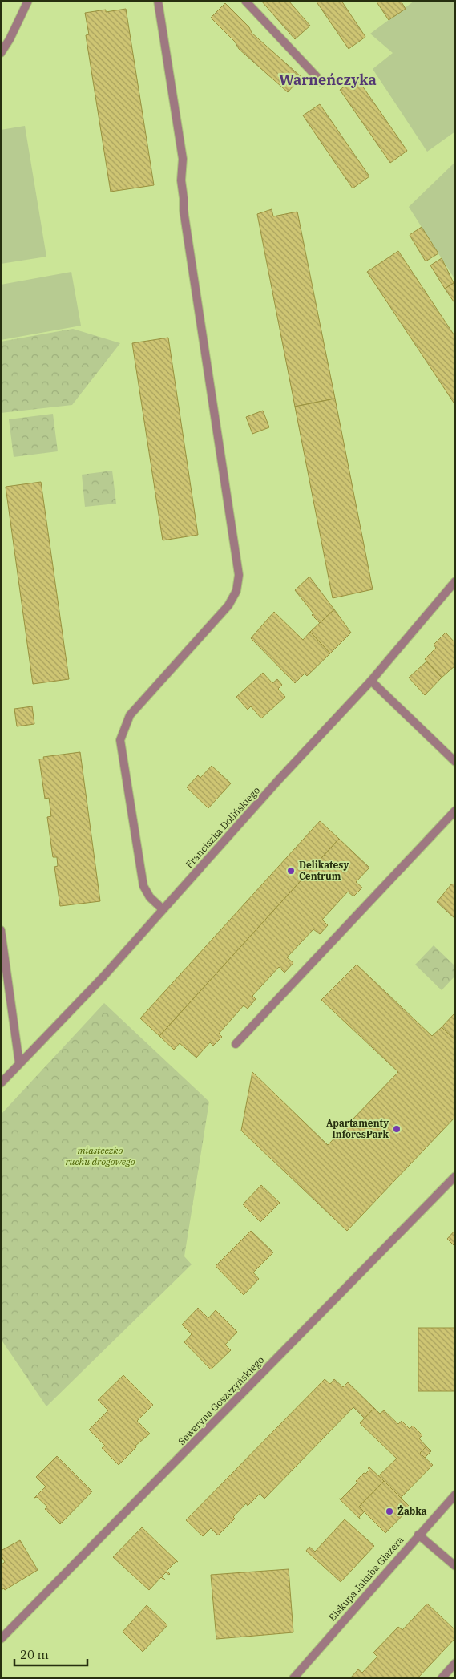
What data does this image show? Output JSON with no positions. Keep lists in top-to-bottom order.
{
  "streets": {
    "street": ["Franciszka Dolińskiego", "Seweryna Goszczyńskiego", "Biskupa Jakuba Glazera"]
  },
  "districts": ["Warneńczyka"],
  "parks": ["miasteczko ruchu drogowego"],
  "places": ["Delikatesy Centrum", "Apartamenty InforesPark", "Żabka"],
  "scale_bar": "20 m"
}
